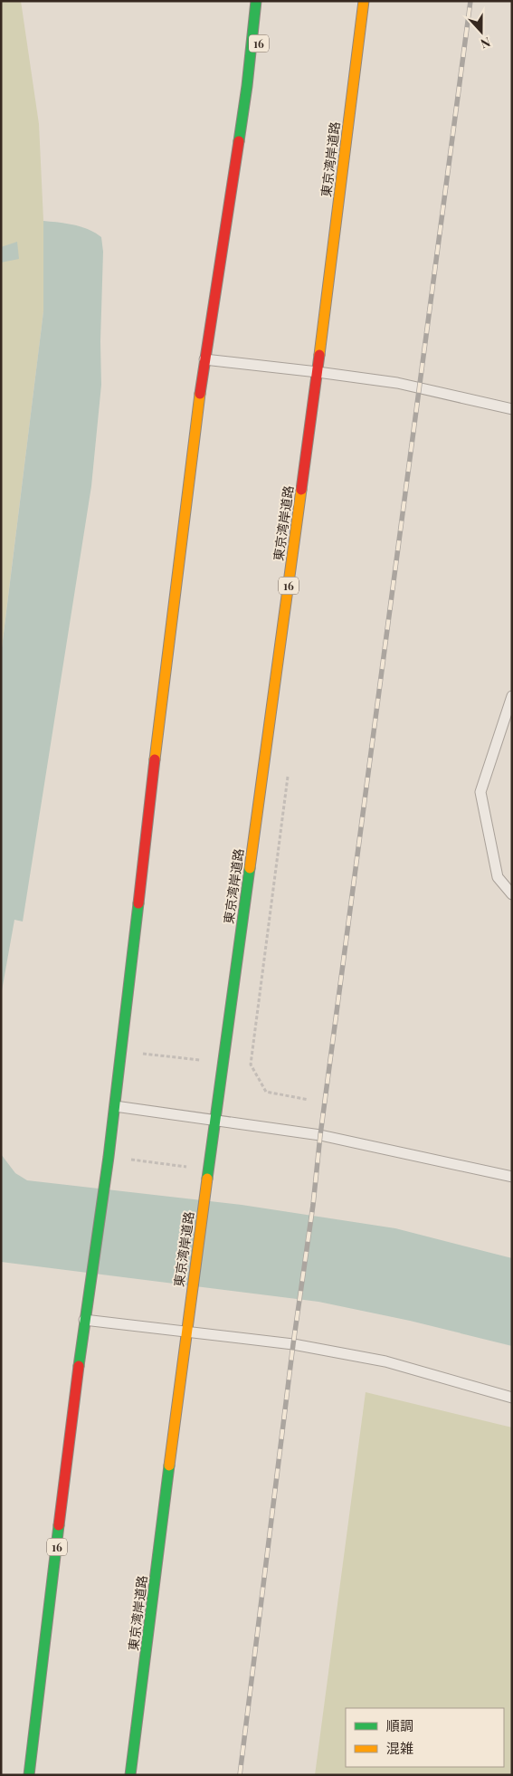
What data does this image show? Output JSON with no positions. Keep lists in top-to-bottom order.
{
  "streets": {
    "highway": ["16", "東京湾岸道路"]
  },
  "legend": ["順調", "混雑"],
  "north": "bottom"
}
